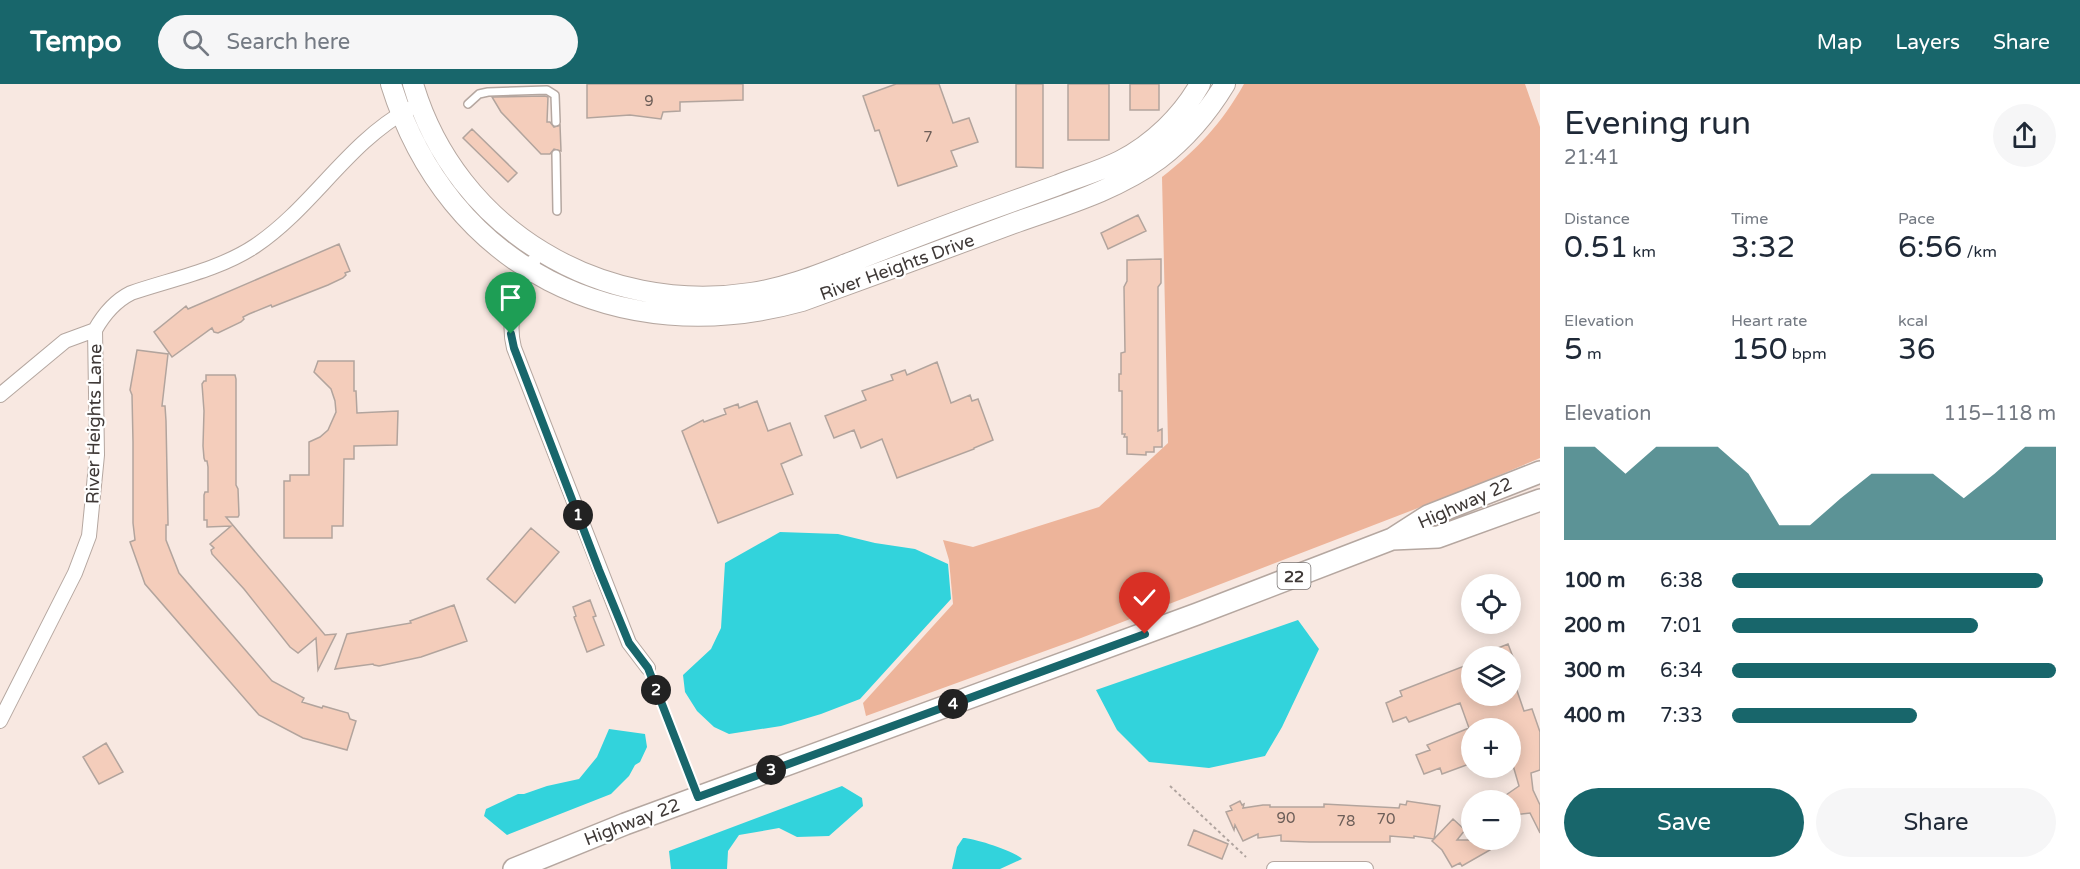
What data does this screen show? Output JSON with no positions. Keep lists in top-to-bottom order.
{
  "streets": {
    "main road": ["Highway 22", "22"],
    "street": ["River Heights Drive", "River Heights Lane"]
  },
  "crossings": [
    ["River Heights Drive", "River Heights Lane"]
  ],
  "house_numbers": [
    "9",
    "7",
    "90",
    "70",
    "78"
  ],
  "page": {
    "header": "Tempo",
    "search": "Search here",
    "nav": ["Map", "Layers", "Share"],
    "heading": ["Evening run", "21:41"],
    "stats": [
      ["Distance", "0.51 km"],
      ["Time", "3:32"],
      ["Pace", "6:56 /km"],
      ["Elevation", "5 m"],
      ["Heart rate", "150 bpm"],
      ["kcal", "36"]
    ],
    "chart": ["Elevation", "115–118 m"],
    "pins": [
      "1",
      "2",
      "4",
      "3"
    ],
    "list": [
      {
        "name": "100 m",
        "note": "6:38"
      },
      {
        "name": "200 m",
        "note": "7:01"
      },
      {
        "name": "300 m",
        "note": "6:34"
      },
      {
        "name": "400 m",
        "note": "7:33"
      }
    ],
    "map_buttons": ["+", "−"],
    "buttons": ["Save", "Share"]
  }
}
